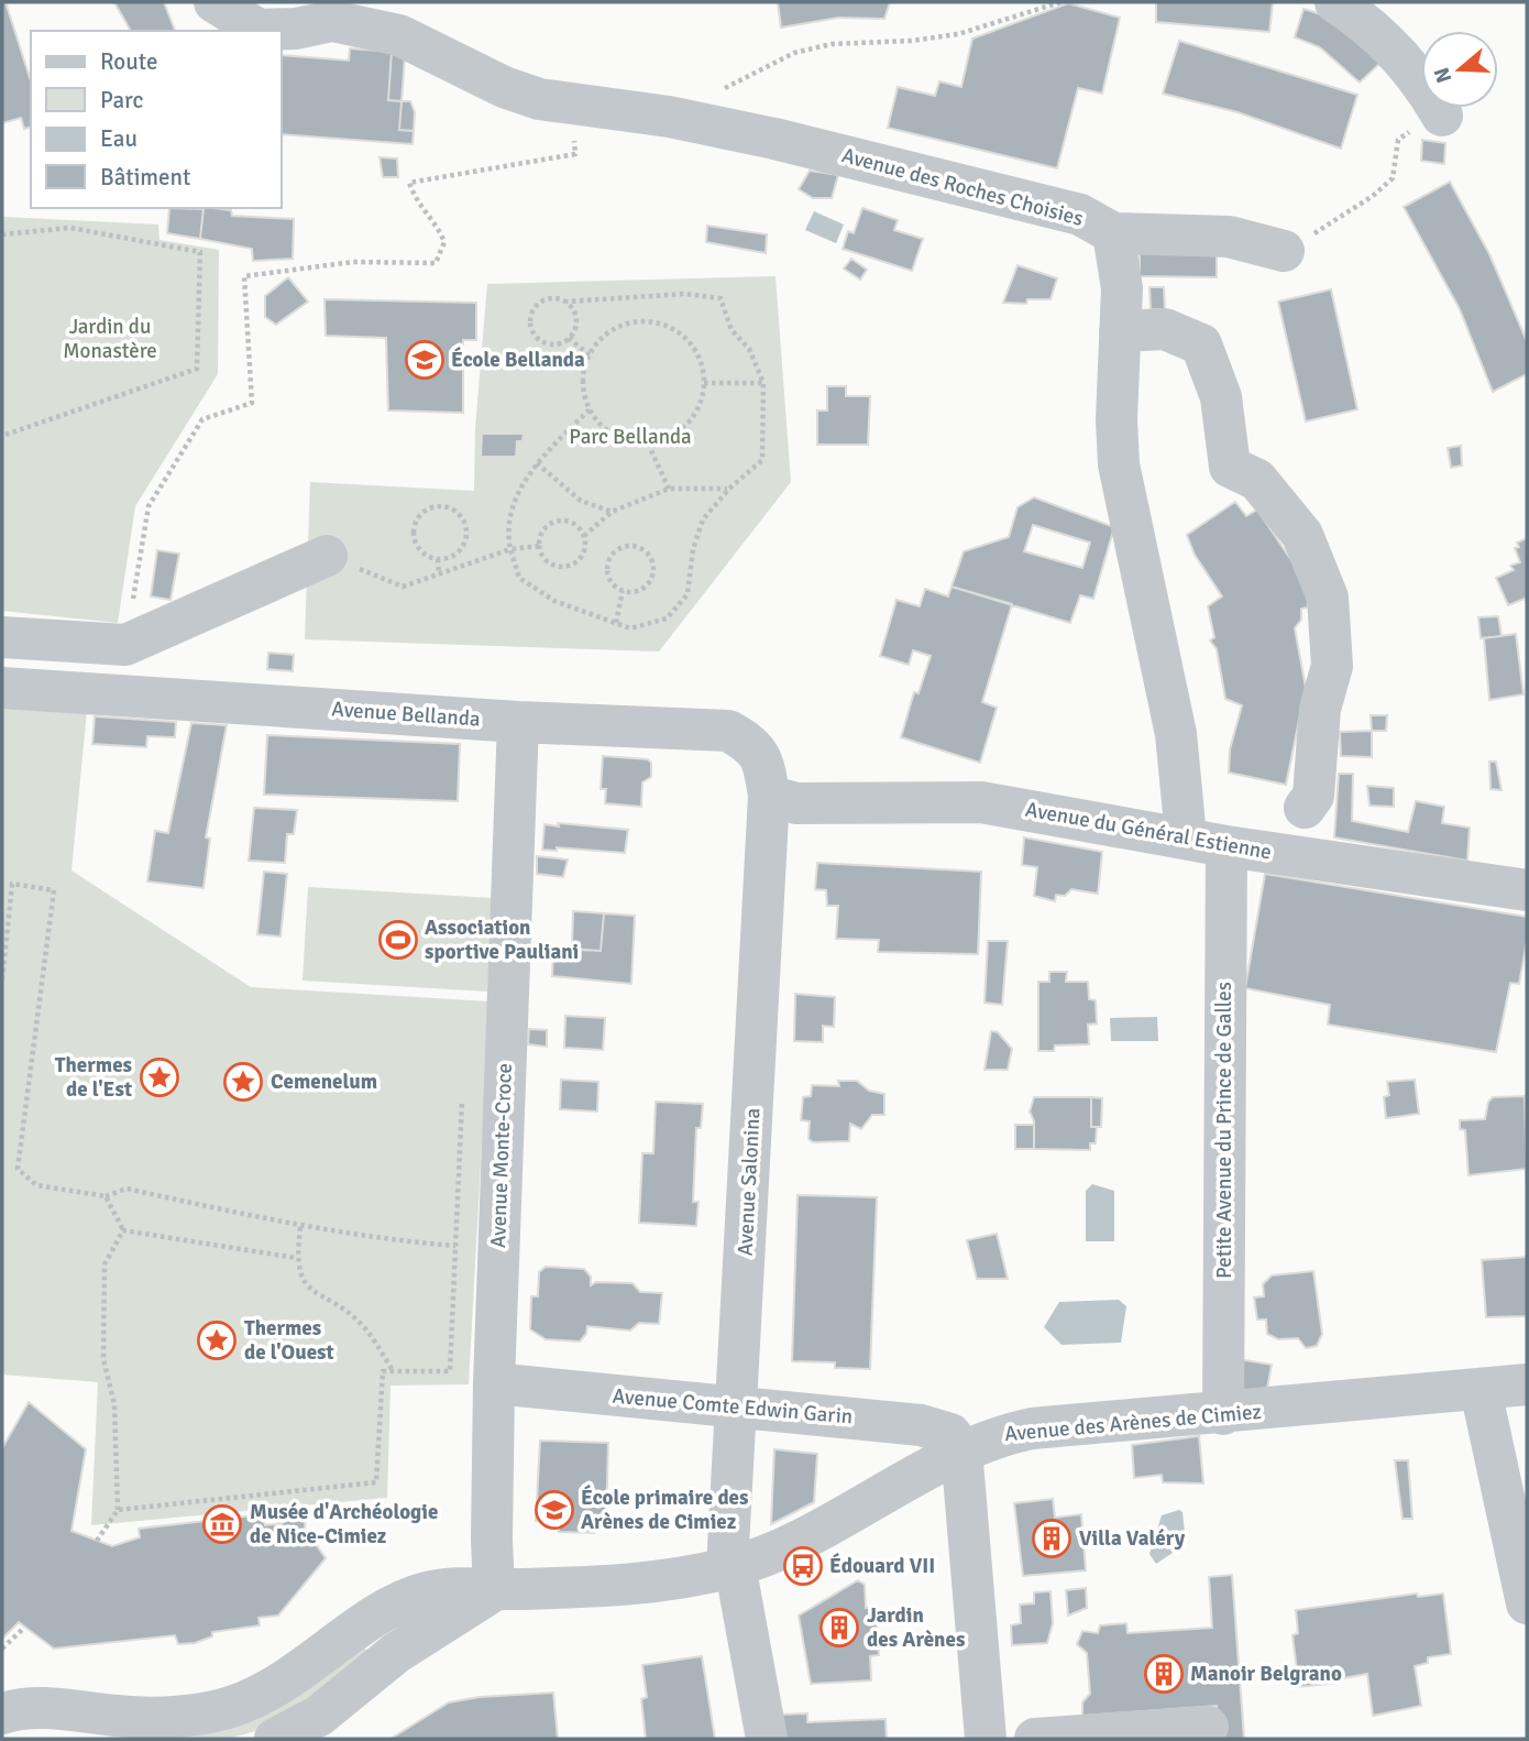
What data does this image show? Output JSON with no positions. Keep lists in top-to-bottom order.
{
  "streets": {
    "street": [
      "Avenue des Roches Choisies",
      "Avenue Bellanda",
      "Avenue du Général Estienne",
      "Petite Avenue du Prince de Galles",
      "Avenue Monte-Croce",
      "Avenue Salonina",
      "Avenue Comte Edwin Garin",
      "Avenue des Arènes de Cimiez"
    ]
  },
  "crossings": [
    ["Avenue Bellanda", "Avenue du Général Estienne"],
    ["Avenue Bellanda", "Avenue Monte-Croce"],
    ["Avenue Bellanda", "Avenue Salonina"],
    ["Avenue du Général Estienne", "Petite Avenue du Prince de Galles"],
    ["Avenue du Général Estienne", "Avenue Salonina"],
    ["Petite Avenue du Prince de Galles", "Avenue des Arènes de Cimiez"],
    ["Avenue Monte-Croce", "Avenue Comte Edwin Garin"],
    ["Avenue Monte-Croce", "Avenue des Arènes de Cimiez"],
    ["Avenue Salonina", "Avenue Comte Edwin Garin"],
    ["Avenue Salonina", "Avenue des Arènes de Cimiez"],
    ["Avenue Comte Edwin Garin", "Avenue des Arènes de Cimiez"]
  ],
  "parks": ["Jardin du Monastère", "Parc Bellanda"],
  "places": {
    "school or university": ["École Bellanda", "École primaire des Arènes de Cimiez"],
    "sports": ["Association sportive Pauliani"],
    "place": ["Thermes de l'Est", "Cemenelum", "Thermes de l'Ouest"],
    "museum": ["Musée d'Archéologie de Nice-Cimiez"],
    "building": ["Villa Valéry", "Jardin des Arènes", "Manoir Belgrano"],
    "bus stop": ["Édouard VII"]
  },
  "legend": [
    "Route",
    "Parc",
    "Eau",
    "Bâtiment"
  ],
  "north": "left"
}
